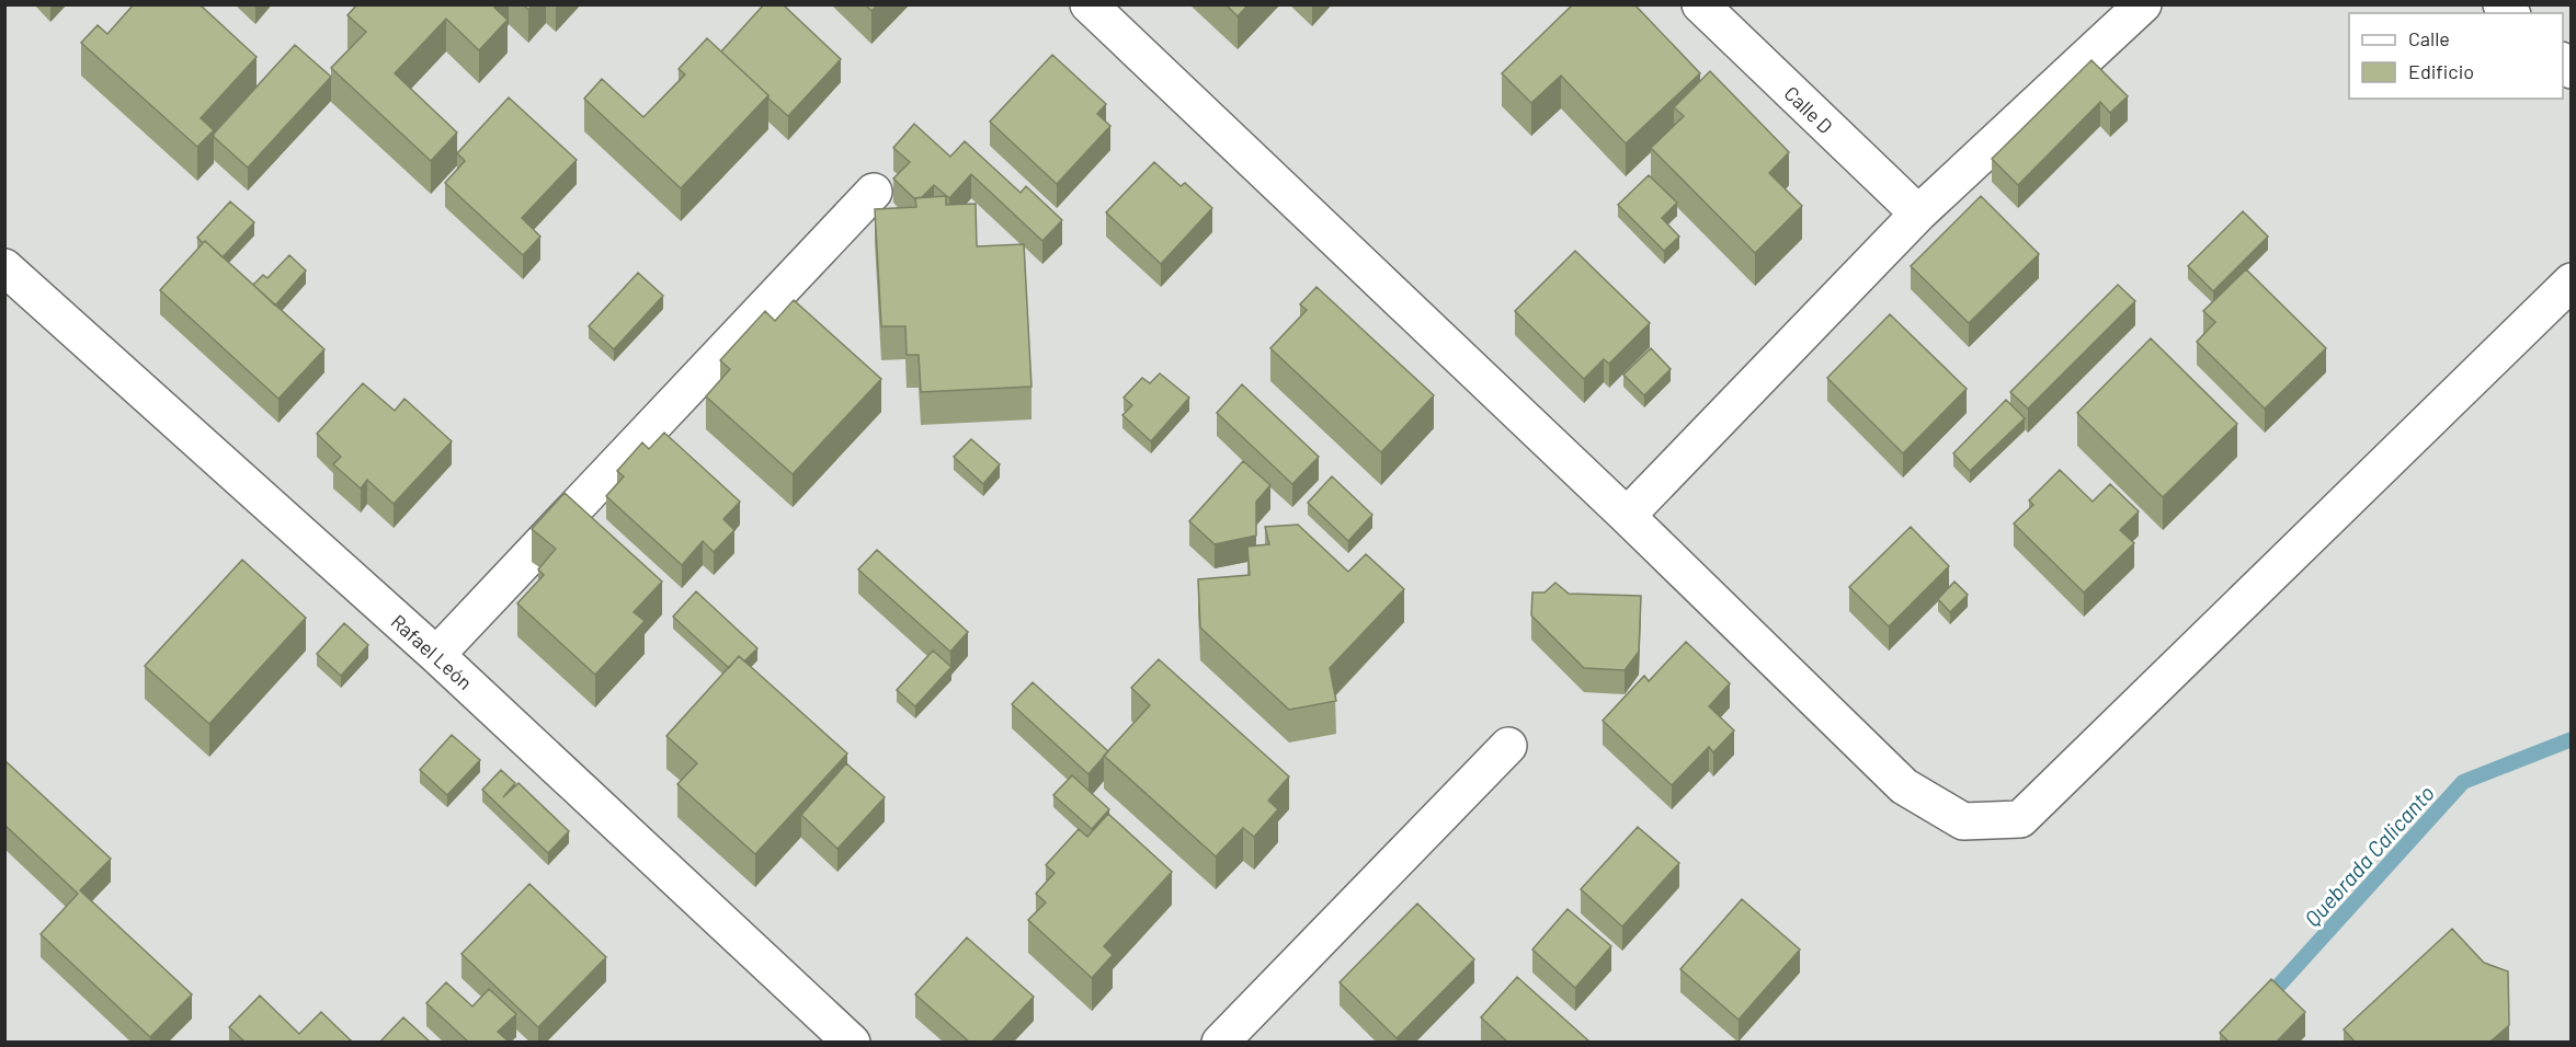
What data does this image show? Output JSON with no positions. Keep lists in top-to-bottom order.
{
  "streets": {
    "street": ["Calle D", "Rafael León"]
  },
  "water": ["Quebrada Calicanto"],
  "legend": ["Calle", "Edificio"]
}
